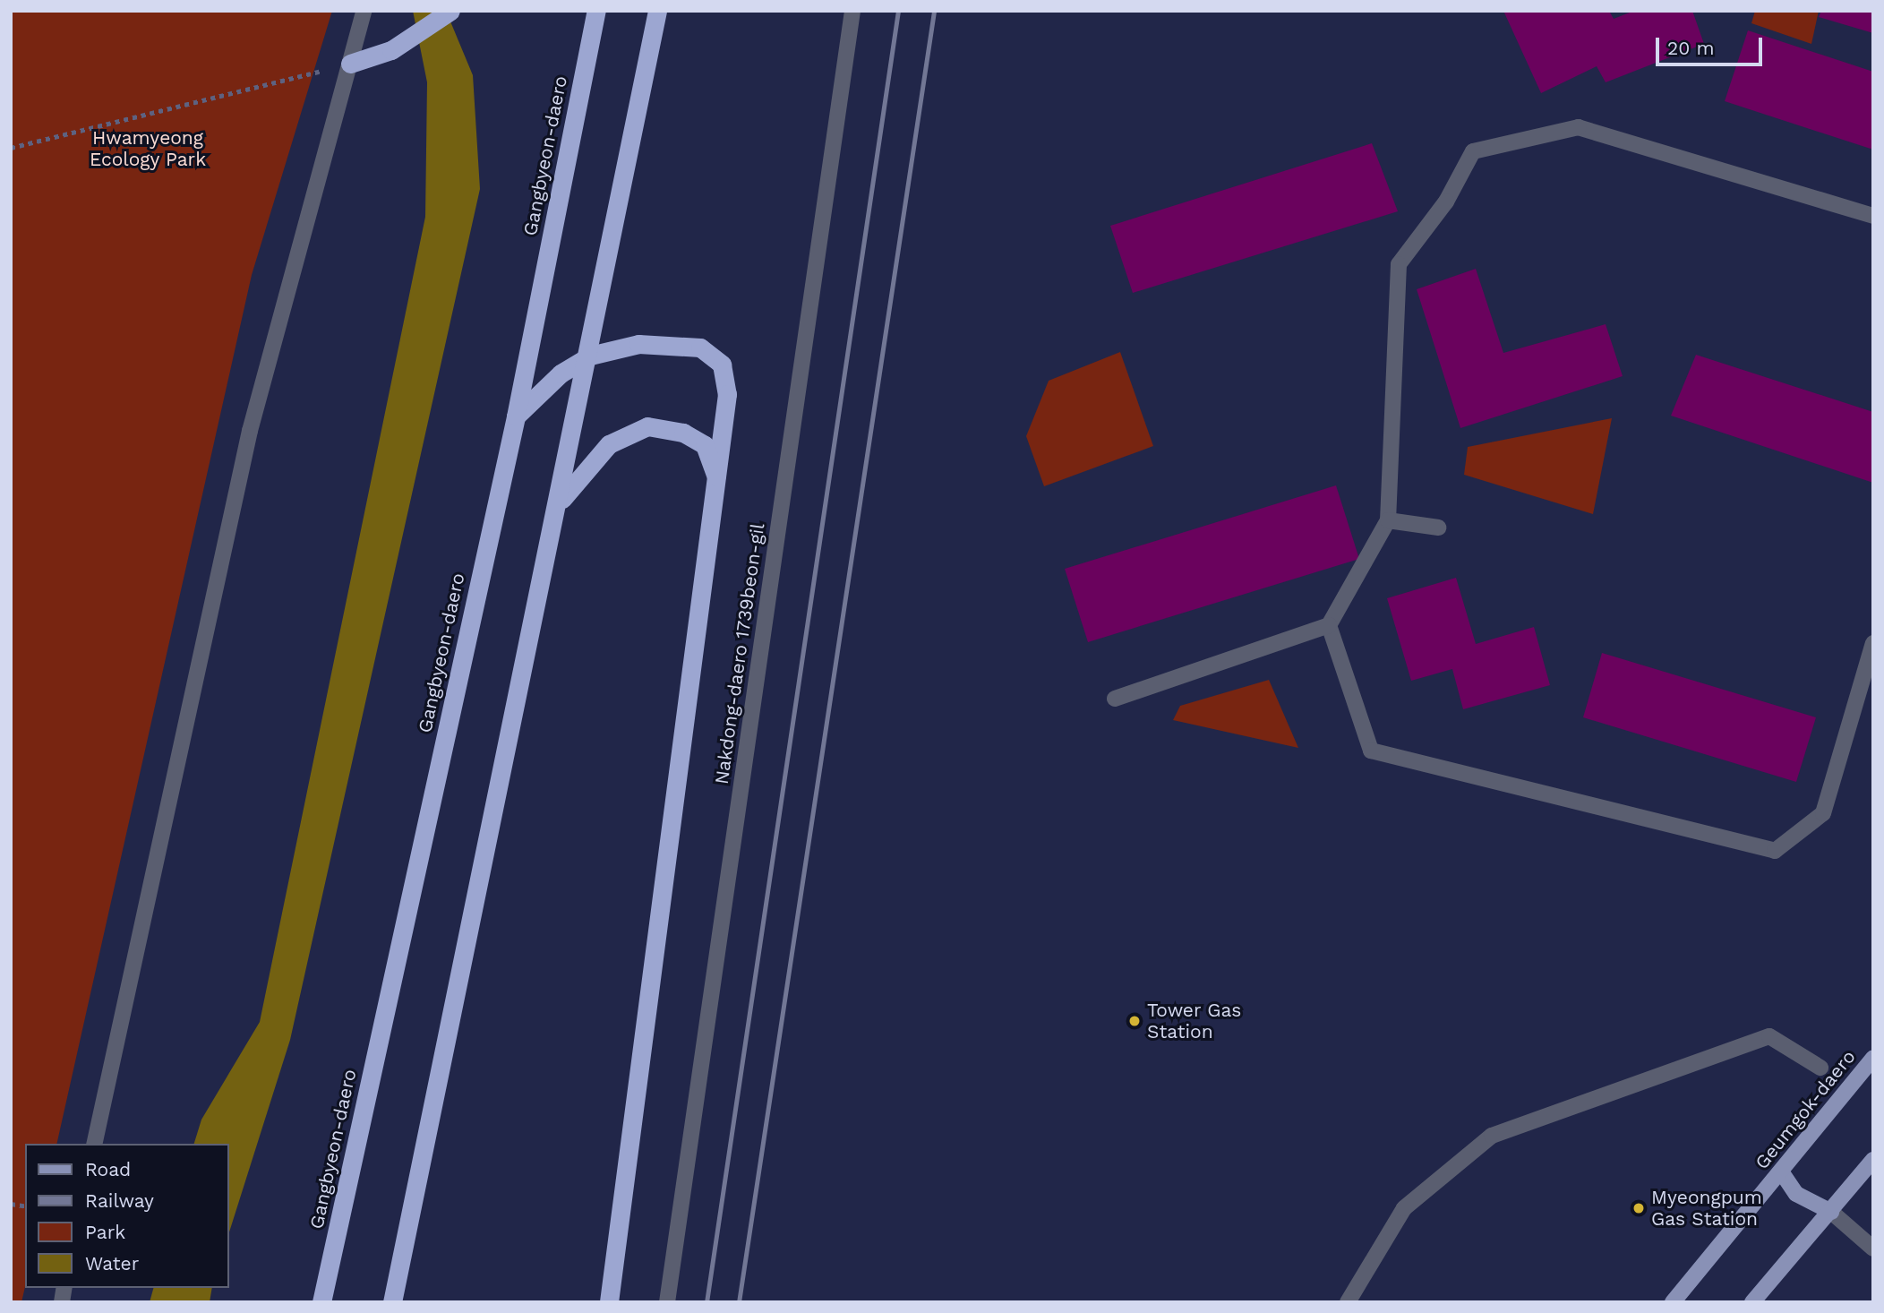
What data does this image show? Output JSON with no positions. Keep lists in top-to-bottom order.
{
  "streets": {
    "highway": ["Gangbyeon-daero"],
    "main road": ["Geumgok-daero"],
    "street": ["Nakdong-daero 1739beon-gil"]
  },
  "parks": ["Hwamyeong Ecology Park"],
  "places": ["Tower Gas Station", "Myeongpum Gas Station"],
  "legend": [
    "Road",
    "Railway",
    "Park",
    "Water"
  ],
  "scale_bar": "20 m"
}
